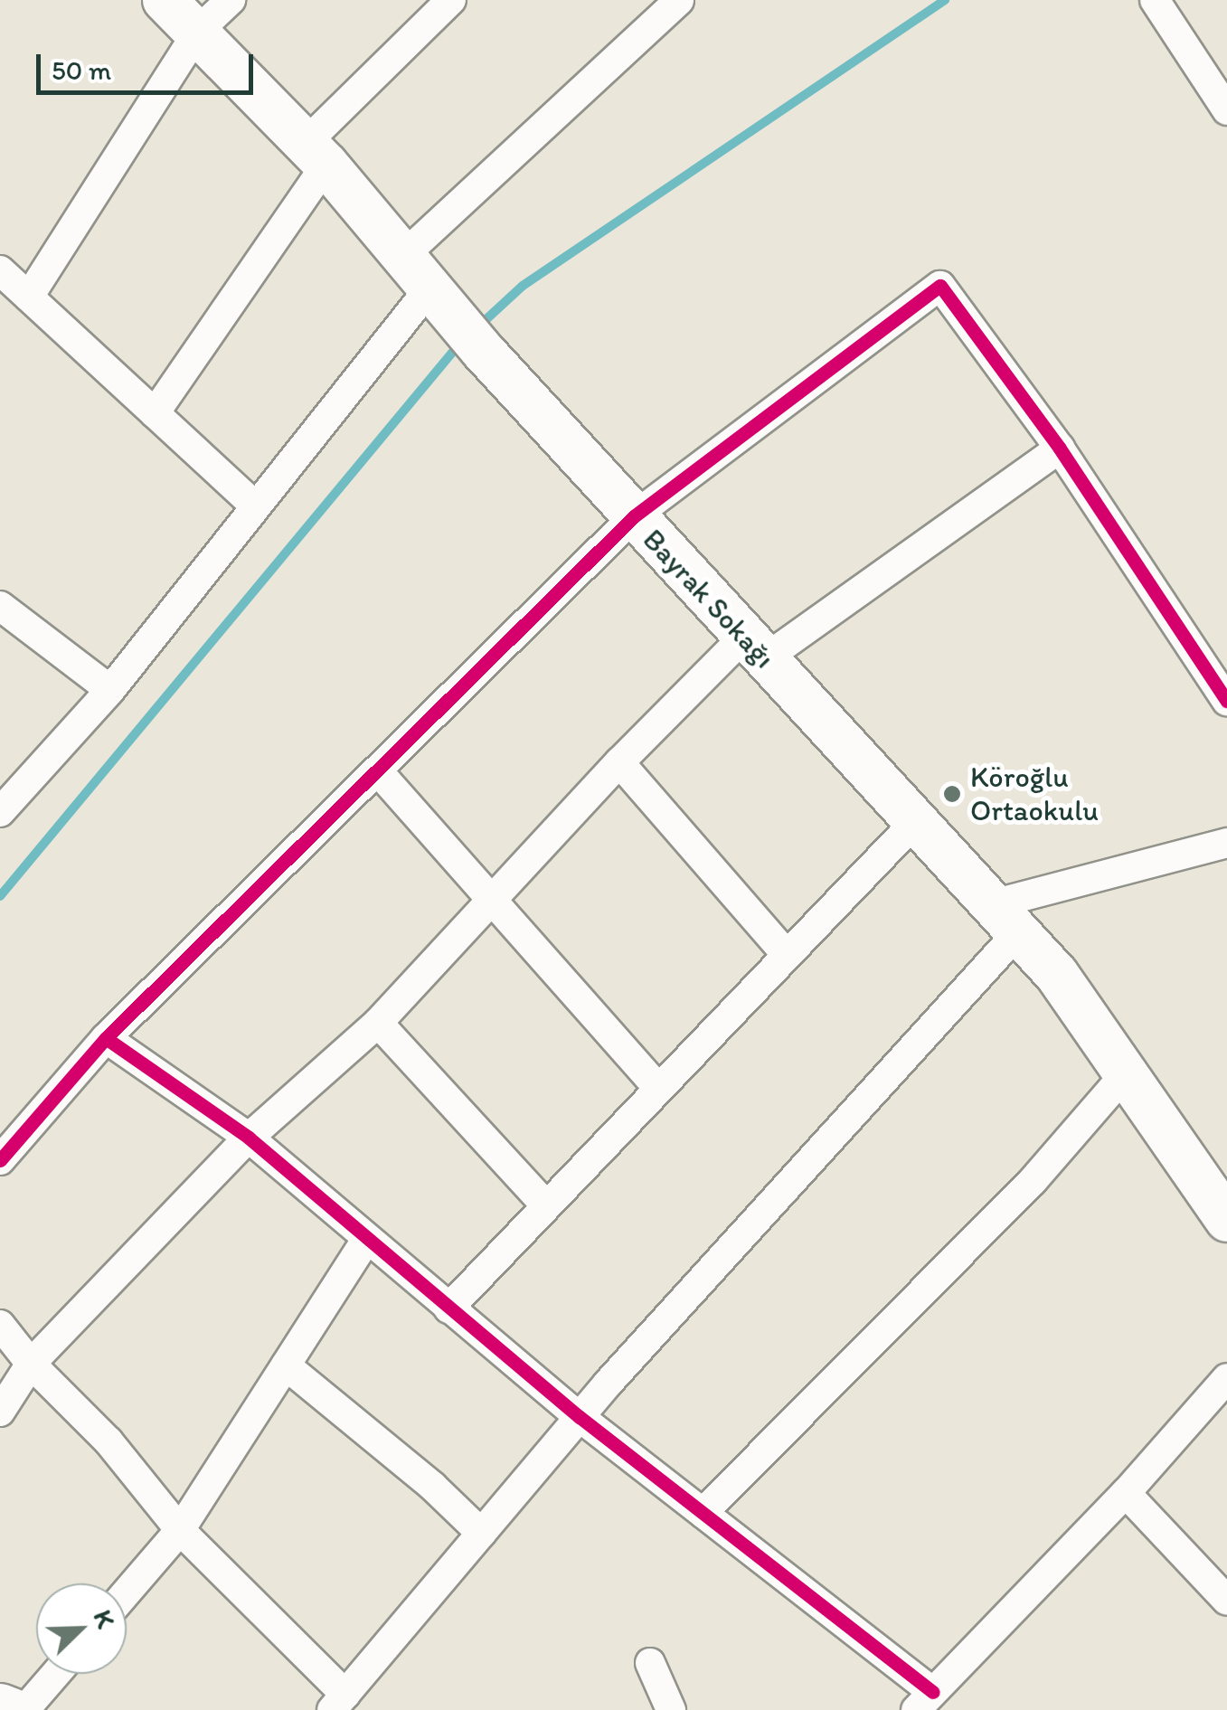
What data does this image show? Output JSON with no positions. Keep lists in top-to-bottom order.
{
  "streets": {
    "main road": ["Bayrak Sokağı"]
  },
  "places": ["Köroğlu Ortaokulu"],
  "scale_bar": "50 m",
  "north": "top right"
}
